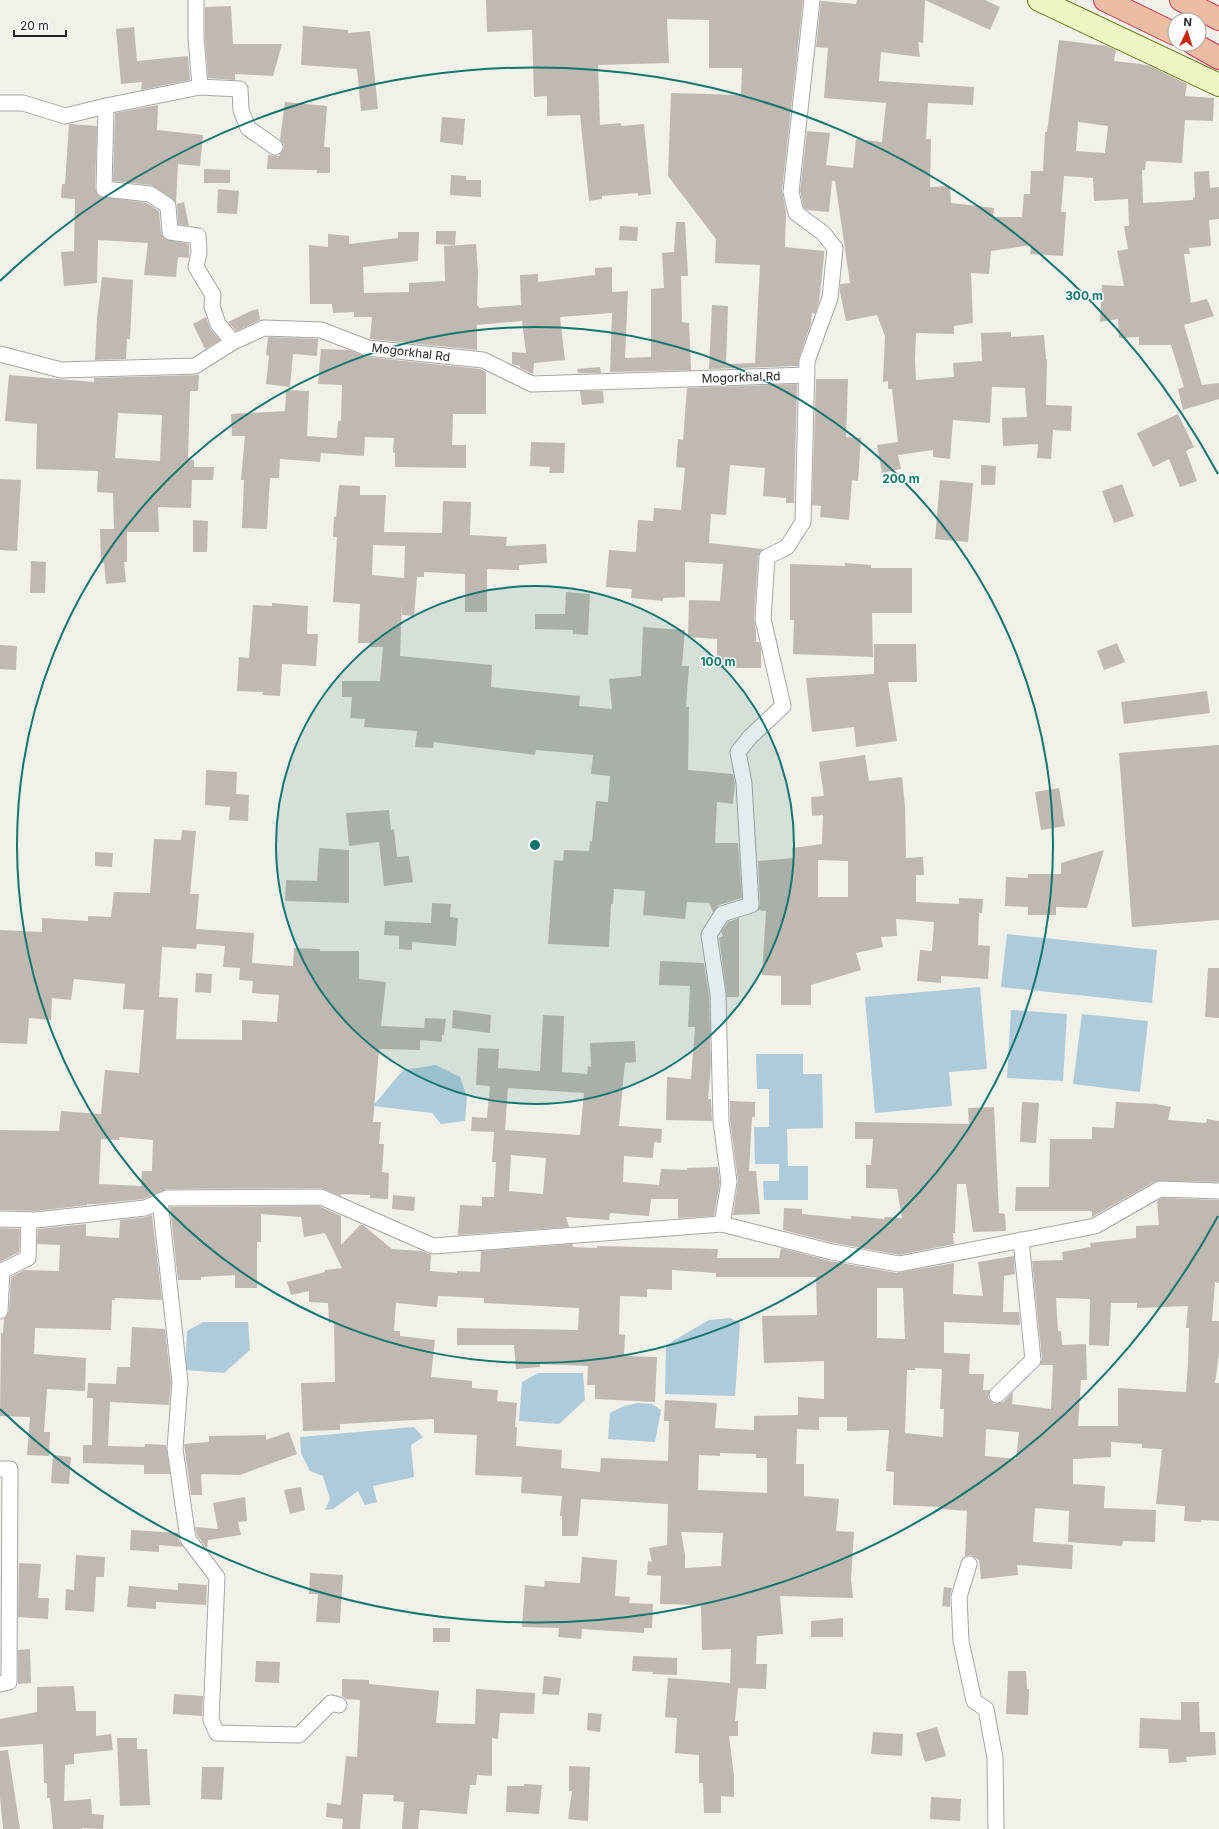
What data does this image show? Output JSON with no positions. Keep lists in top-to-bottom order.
{
  "streets": {
    "street": ["Mogorkhal Rd"]
  },
  "scale_bar": "20 m",
  "north": "top",
  "rings": ["300 m", "200 m", "100 m"]
}
